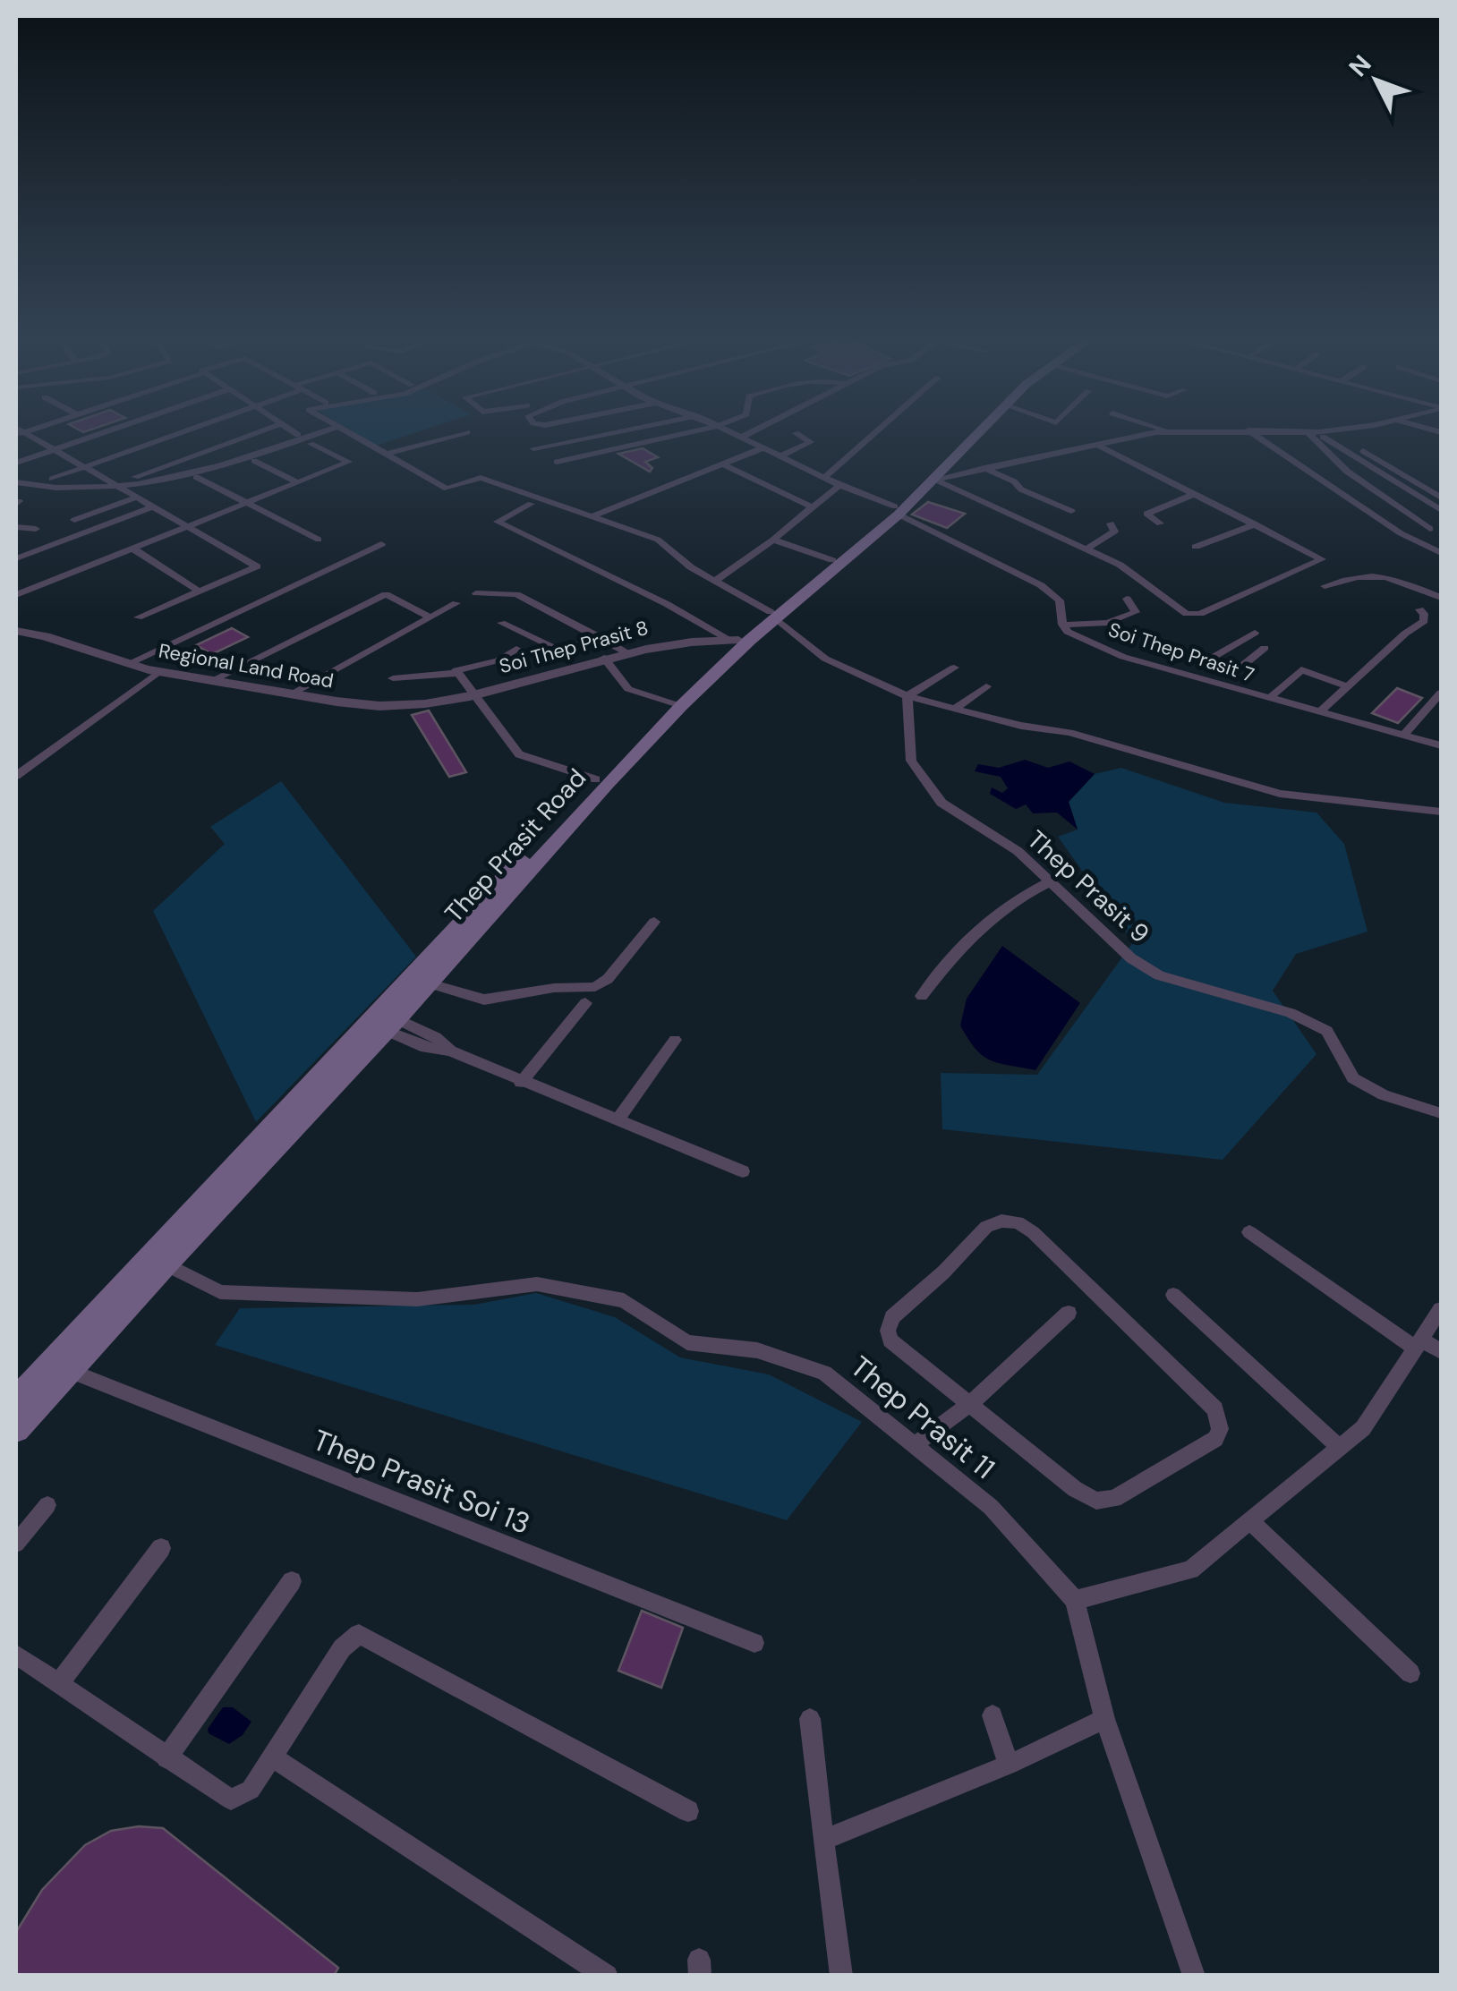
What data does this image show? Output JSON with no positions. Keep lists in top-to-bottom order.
{
  "streets": {
    "main road": ["Thep Prasit Road"],
    "street": [
      "Soi Thep Prasit 8",
      "Soi Thep Prasit 7",
      "Regional Land Road",
      "Thep Prasit 9",
      "Thep Prasit 11",
      "Thep Prasit Soi 13"
    ]
  },
  "crossings": [
    ["Soi Thep Prasit 8", "Regional Land Road"],
    ["Soi Thep Prasit 8", "Thep Prasit Road"],
    ["Thep Prasit Road", "Thep Prasit 11"],
    ["Thep Prasit Road", "Thep Prasit Soi 13"]
  ],
  "north": "top left"
}
